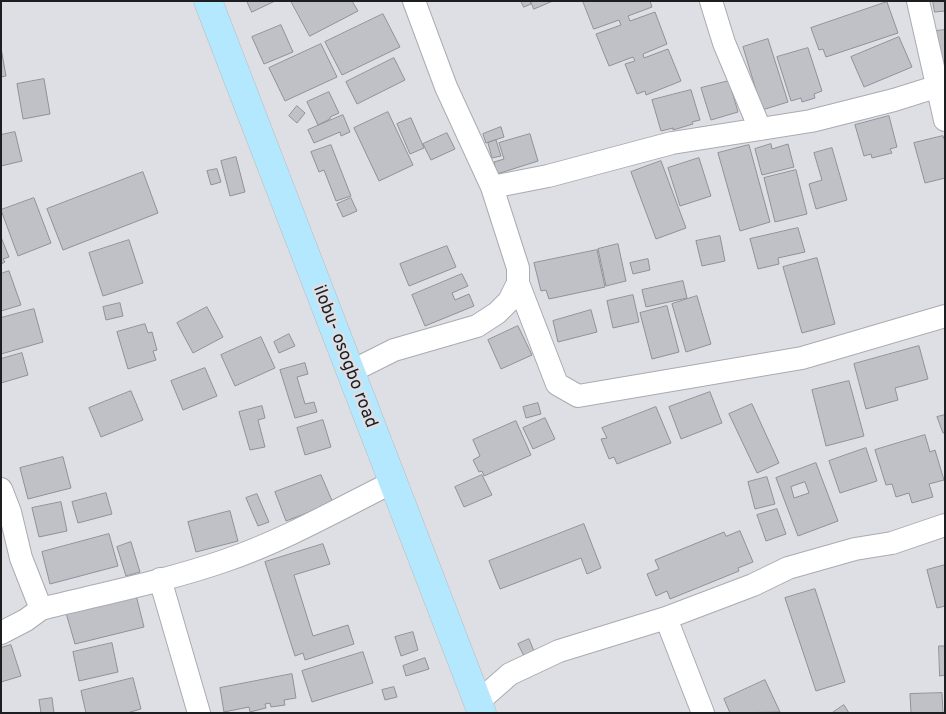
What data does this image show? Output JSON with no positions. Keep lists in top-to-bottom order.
{
  "streets": {
    "main road": ["ilobu- osogbo road"]
  }
}
